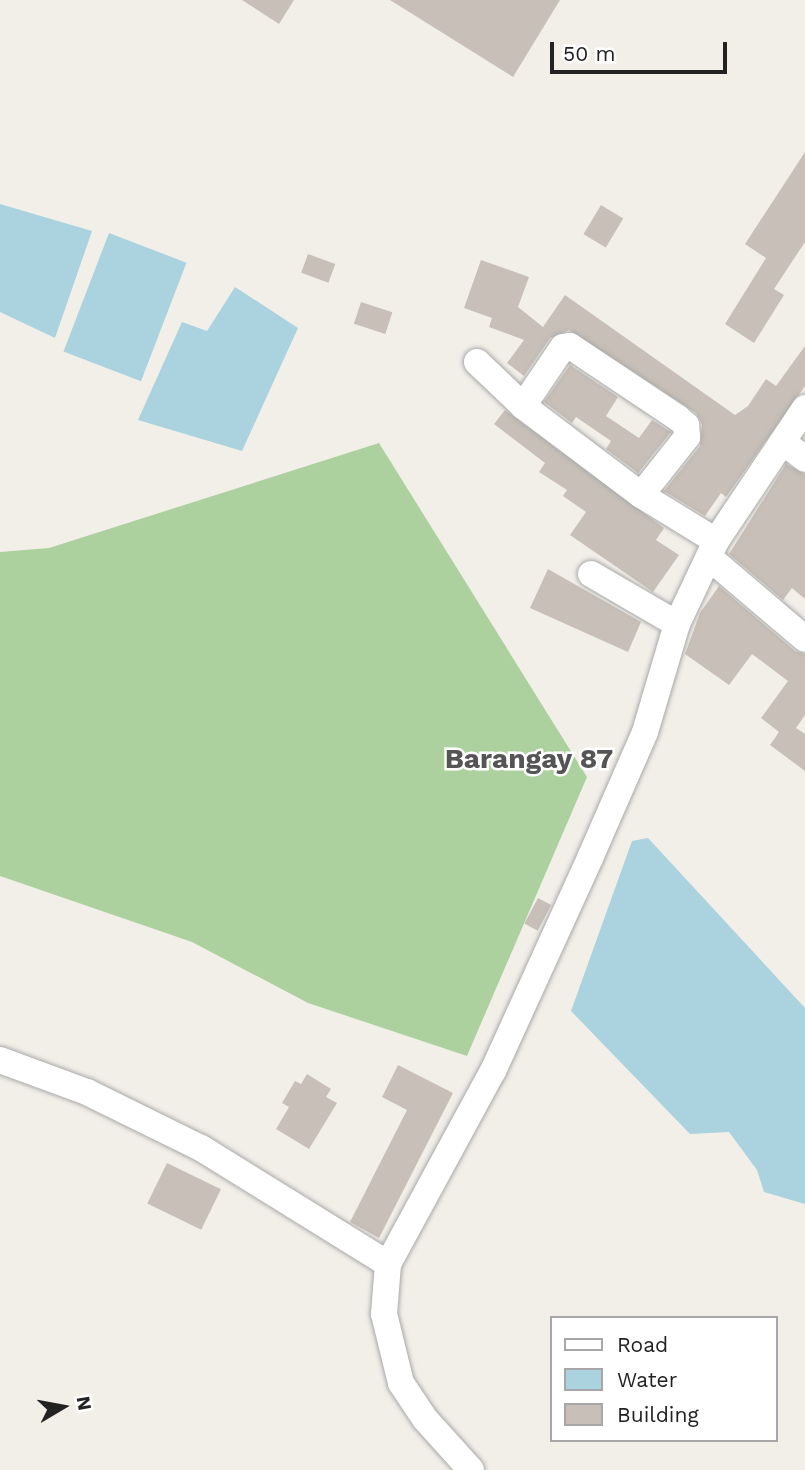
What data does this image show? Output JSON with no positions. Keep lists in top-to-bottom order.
{
  "districts": ["Barangay 87"],
  "legend": ["Road", "Water", "Building"],
  "scale_bar": "50 m",
  "north": "right"
}
